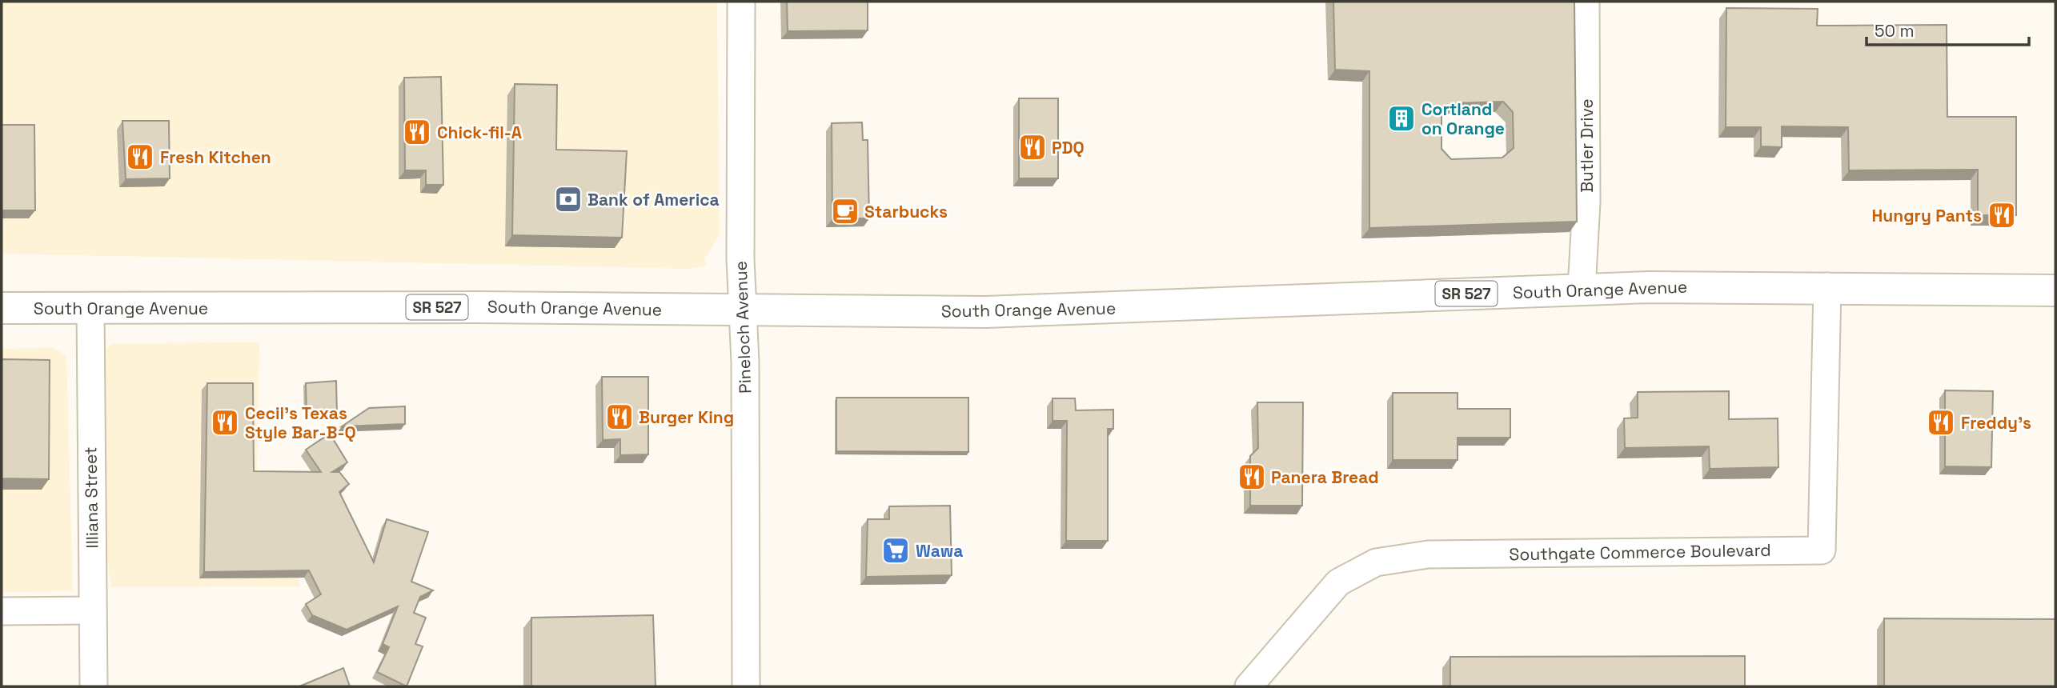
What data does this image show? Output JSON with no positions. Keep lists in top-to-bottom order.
{
  "streets": {
    "main road": ["South Orange Avenue", "SR 527"],
    "street": [
      "Butler Drive",
      "Pineloch Avenue",
      "Illiana Street",
      "Southgate Commerce Boulevard"
    ]
  },
  "crossings": [
    ["Butler Drive", "South Orange Avenue"],
    ["South Orange Avenue", "Pineloch Avenue"],
    ["South Orange Avenue", "Illiana Street"],
    ["South Orange Avenue", "Southgate Commerce Boulevard"]
  ],
  "places": {
    "building": ["Cortland on Orange"],
    "restaurant": [
      "Chick-fil-A",
      "PDQ",
      "Fresh Kitchen",
      "Hungry Pants",
      "Burger King",
      "Cecil's Texas Style Bar-B-Q",
      "Freddy's",
      "Panera Bread"
    ],
    "bank": ["Bank of America"],
    "cafe": ["Starbucks"],
    "supermarket": ["Wawa"]
  },
  "scale_bar": "50 m"
}
